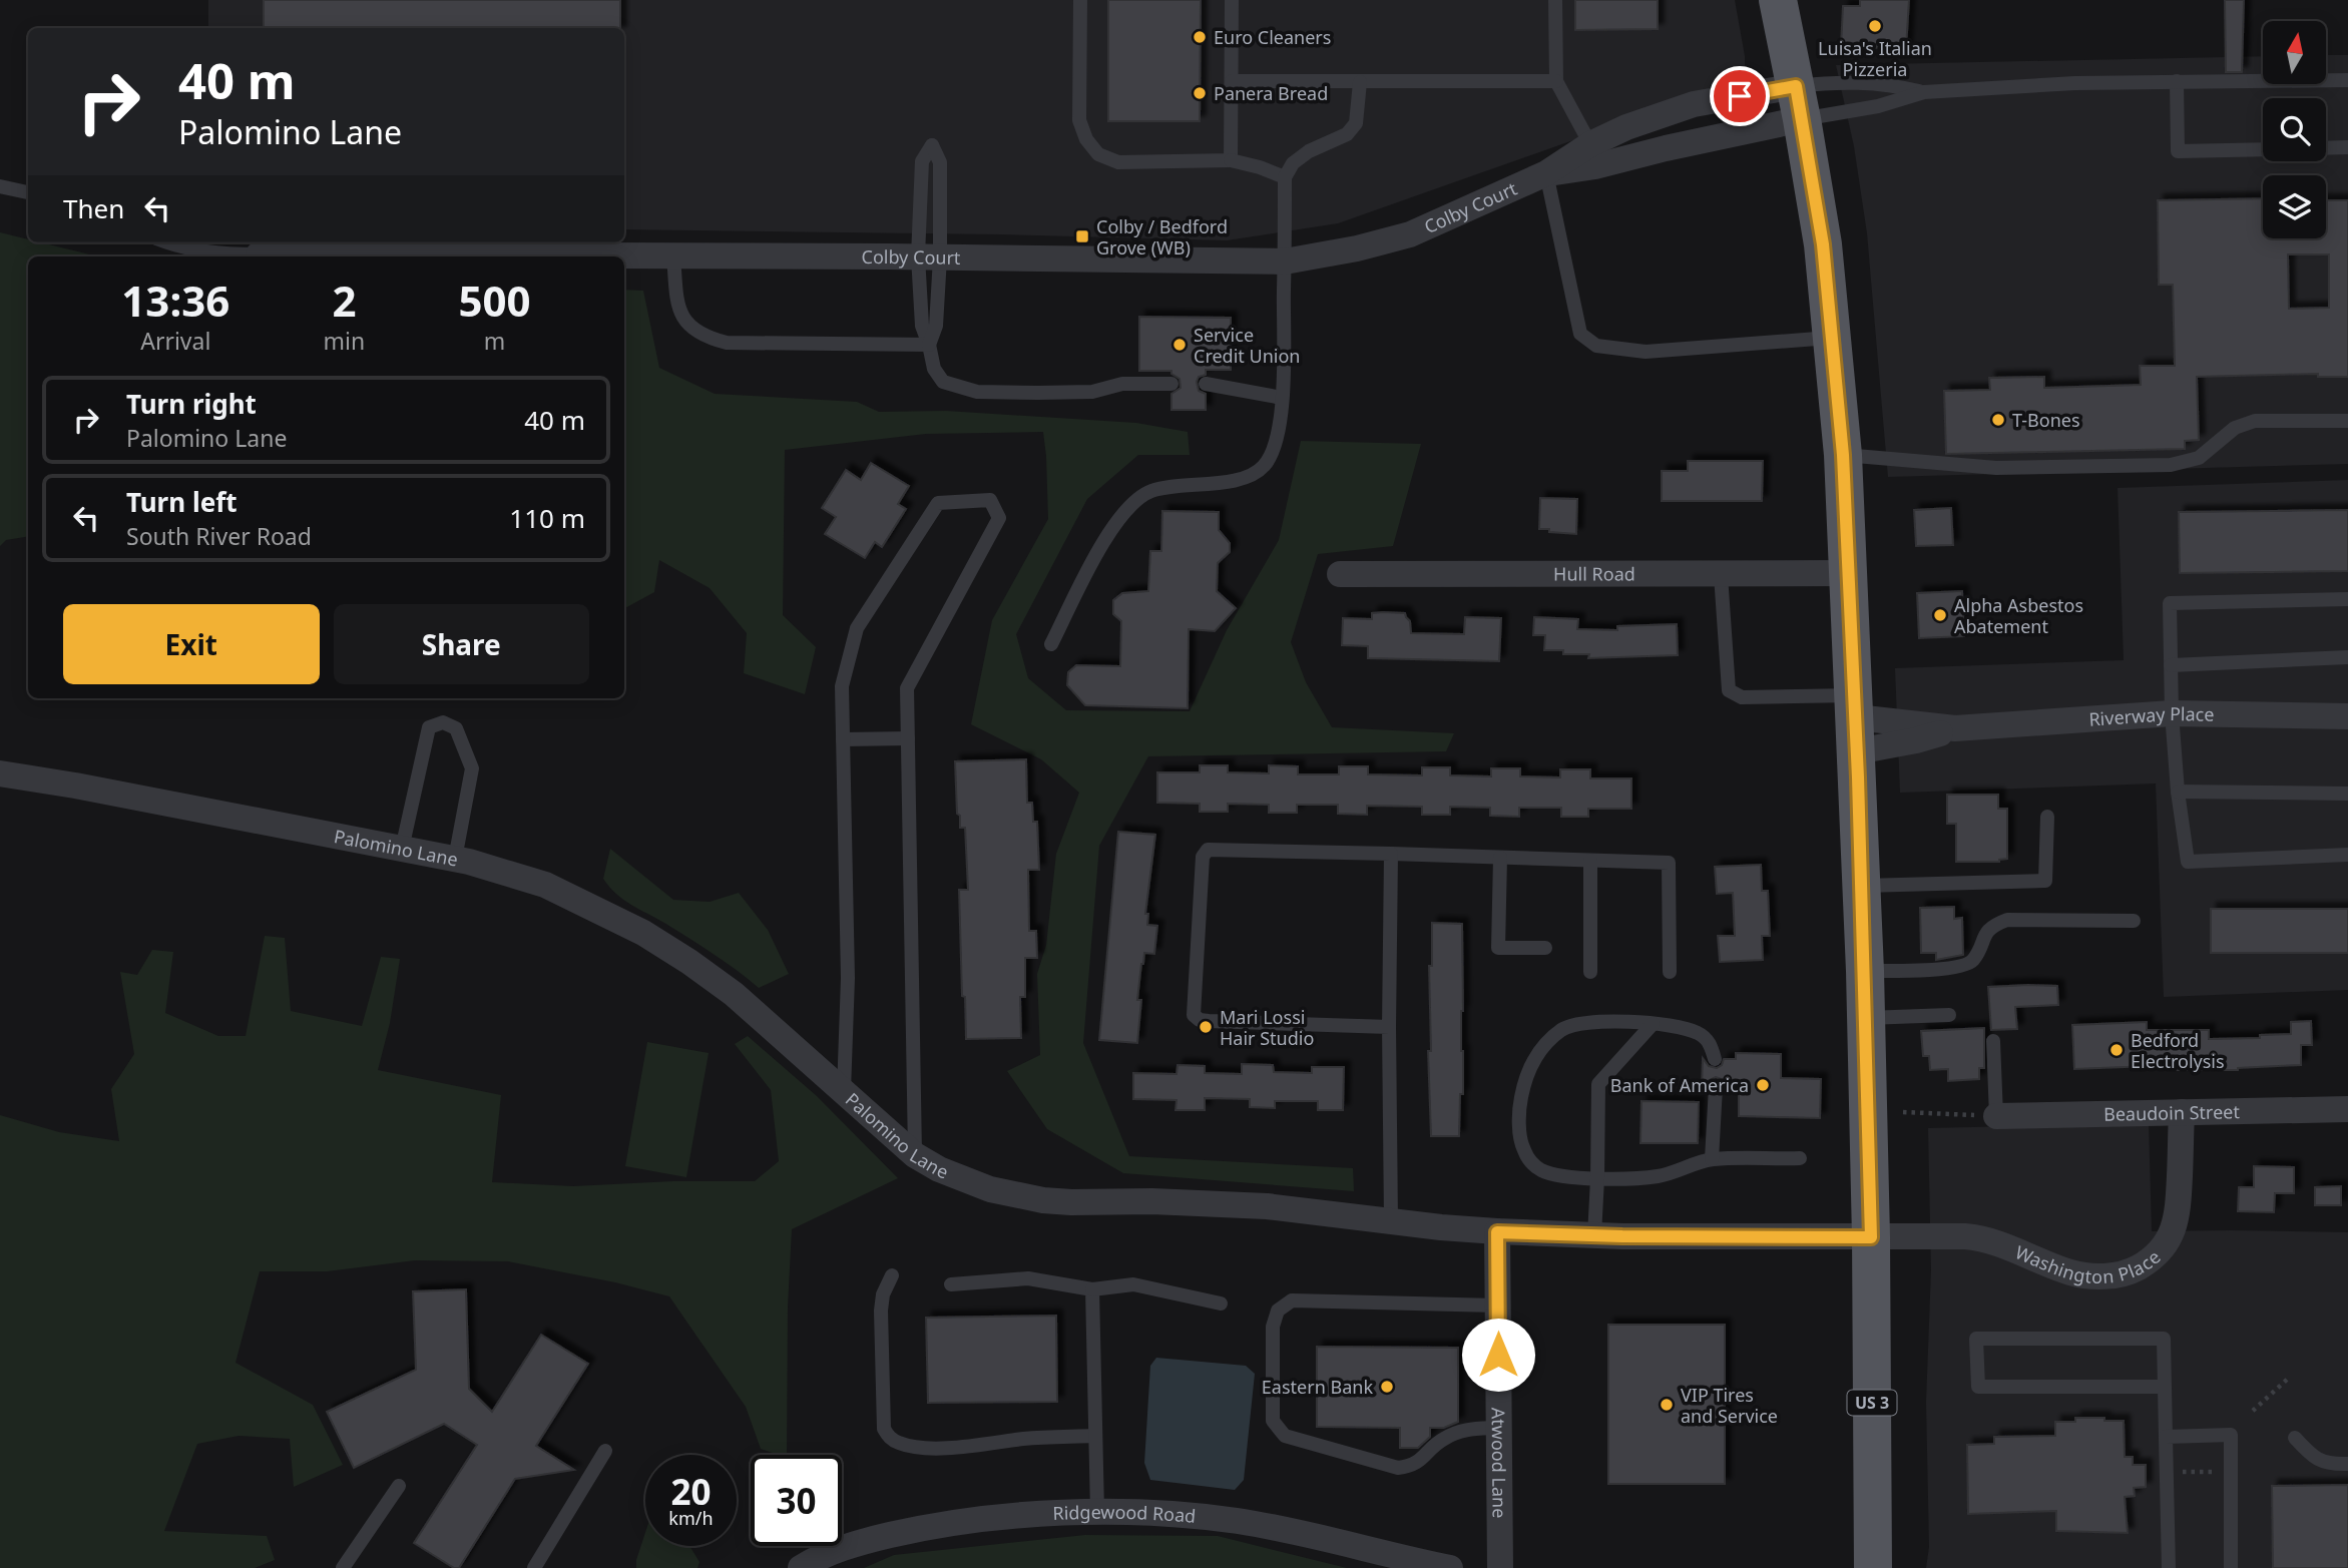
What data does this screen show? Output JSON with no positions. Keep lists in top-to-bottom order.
{
  "streets": {
    "main road": ["US 3"],
    "street": [
      "Colby Court",
      "Hull Road",
      "Riverway Place",
      "Palomino Lane",
      "Beaudoin Street",
      "Washington Place",
      "Atwood Lane",
      "Ridgewood Road"
    ]
  },
  "crossings": [
    ["Colby Court", "US 3"],
    ["Hull Road", "US 3"],
    ["Riverway Place", "US 3"],
    ["Palomino Lane", "Washington Place"],
    ["Palomino Lane", "US 3"],
    ["Palomino Lane", "Atwood Lane"],
    ["Beaudoin Street", "Washington Place"],
    ["Washington Place", "US 3"]
  ],
  "places": {
    "other": [
      "Luisa's Italian Pizzeria",
      "Euro Cleaners",
      "Panera Bread",
      "Service Credit Union",
      "T-Bones",
      "Alpha Asbestos Abatement",
      "Mari Lossi Hair Studio",
      "Bedford Electrolysis",
      "Bank of America",
      "Eastern Bank",
      "VIP Tires and Service"
    ],
    "transit": ["Colby / Bedford Grove (WB)"]
  },
  "north": "top",
  "page": {
    "turn": ["40 m", "Palomino Lane"],
    "then": "Then",
    "eta": [
      "13:36",
      "Arrival",
      "2",
      "min",
      "500",
      "m"
    ],
    "list": [
      {
        "name": "Turn right",
        "note": "Palomino Lane",
        "value": "40 m"
      },
      {
        "name": "Turn left",
        "note": "South River Road",
        "value": "110 m"
      }
    ],
    "buttons": ["Exit", "Share"],
    "speed": "20 km/h",
    "limit": "30"
  }
}
